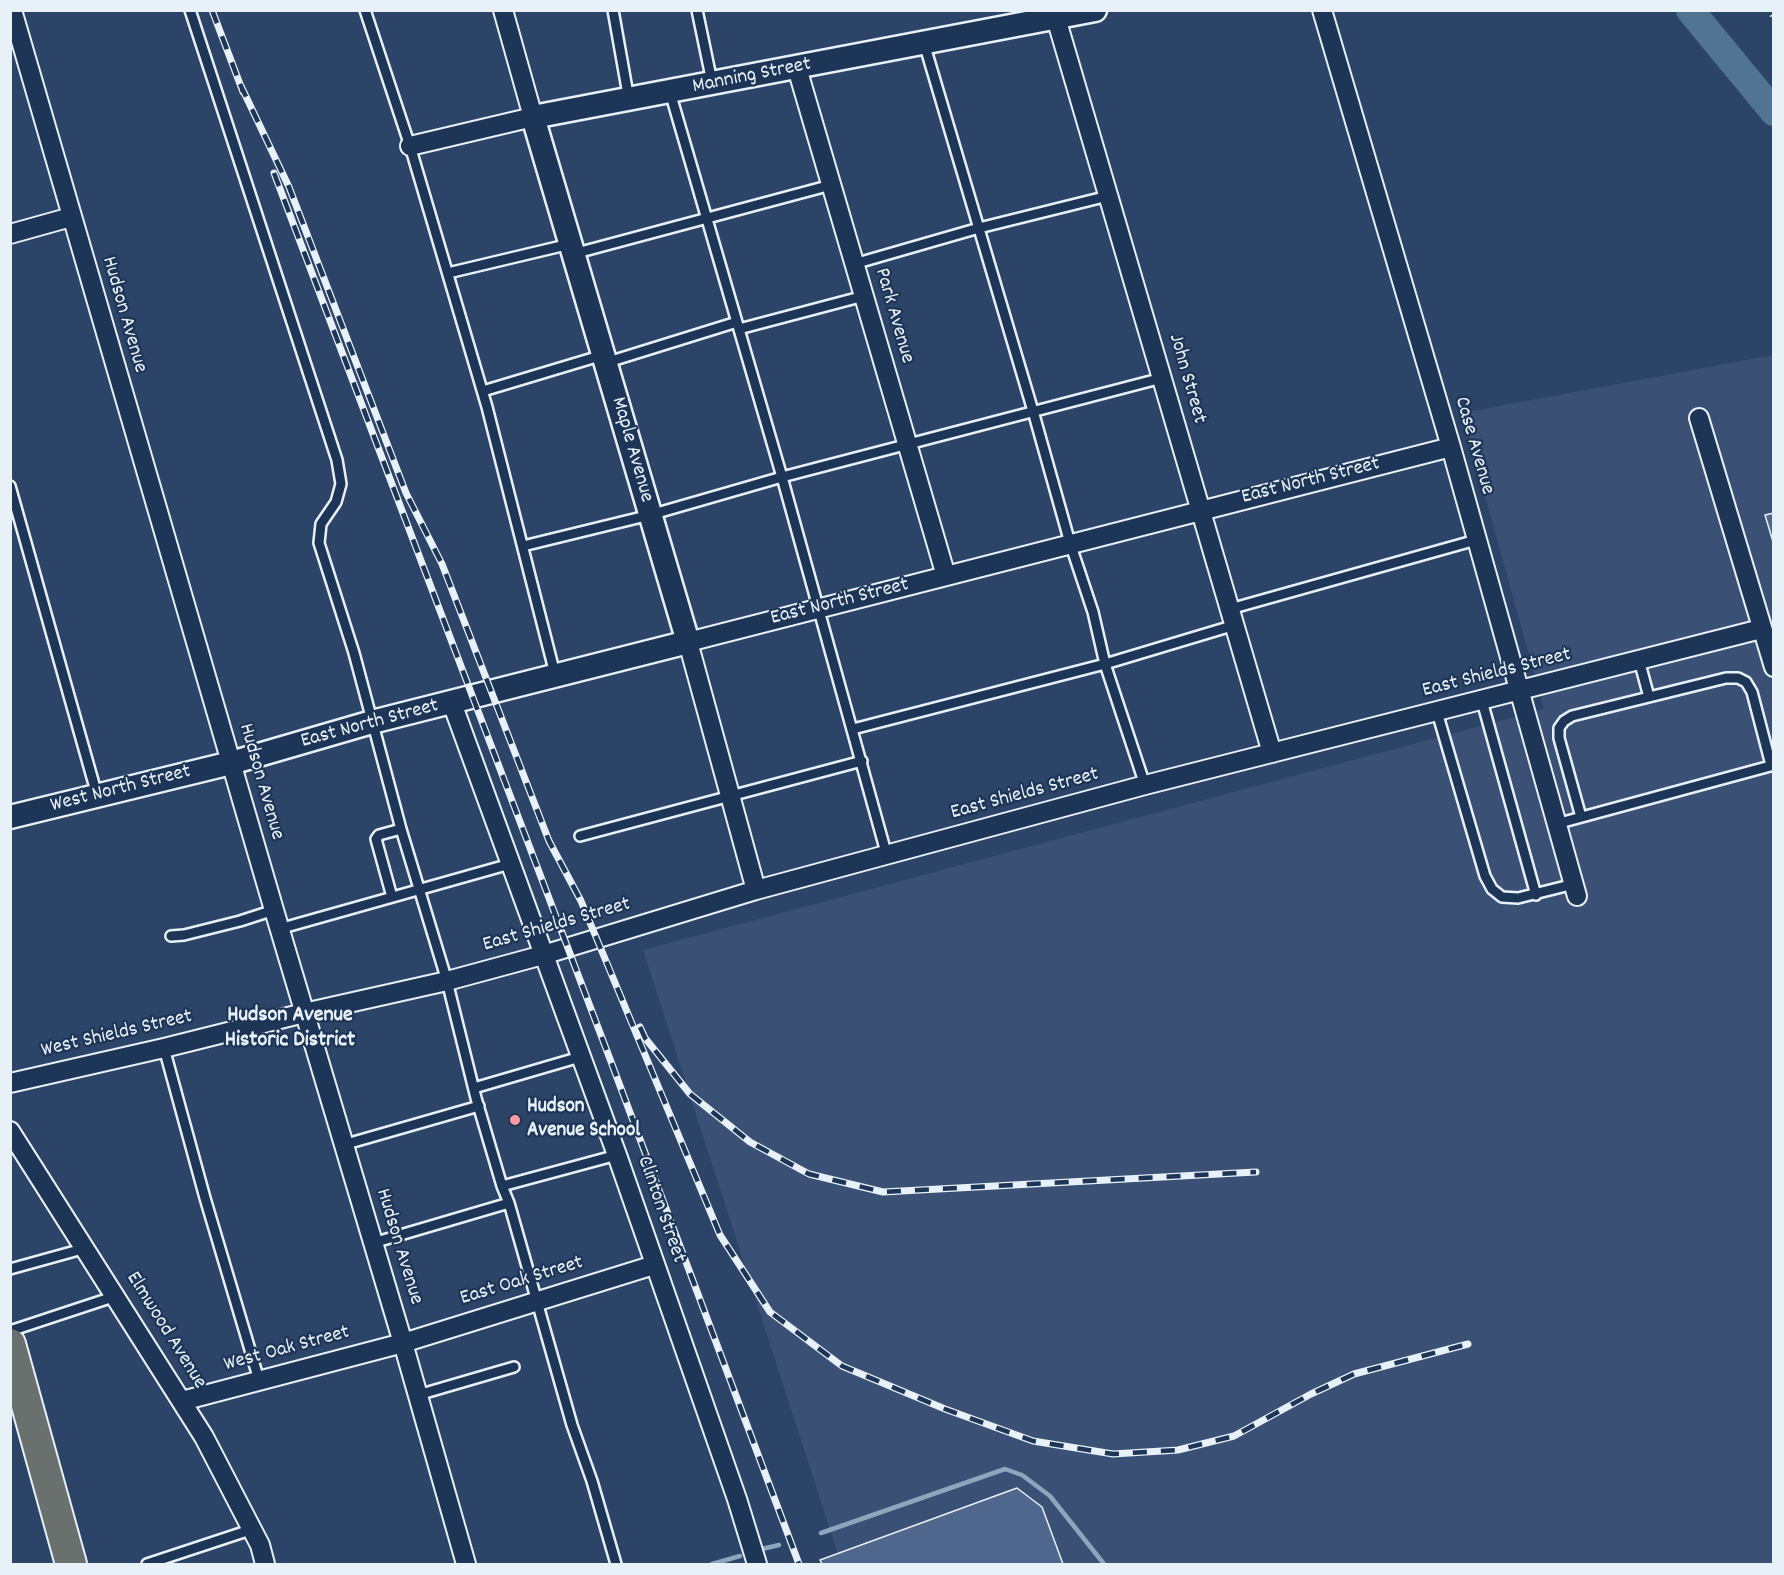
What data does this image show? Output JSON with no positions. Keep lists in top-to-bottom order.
{
  "streets": {
    "street": [
      "Manning Street",
      "Hudson Avenue",
      "Park Avenue",
      "John Street",
      "Case Avenue",
      "Maple Avenue",
      "East North Street",
      "East Shields Street",
      "West North Street",
      "West Shields Street",
      "Clinton Street",
      "East Oak Street",
      "Elmwood Avenue",
      "West Oak Street"
    ]
  },
  "crossings": [
    ["Manning Street", "Park Avenue"],
    ["Manning Street", "John Street"],
    ["Manning Street", "Maple Avenue"],
    ["Hudson Avenue", "East North Street"],
    ["Hudson Avenue", "East Shields Street"],
    ["Hudson Avenue", "West North Street"],
    ["Hudson Avenue", "West Shields Street"],
    ["Hudson Avenue", "East Oak Street"],
    ["Hudson Avenue", "West Oak Street"],
    ["Park Avenue", "East North Street"],
    ["John Street", "East North Street"],
    ["John Street", "East Shields Street"],
    ["Case Avenue", "East North Street"],
    ["Case Avenue", "East Shields Street"],
    ["Maple Avenue", "East North Street"],
    ["Maple Avenue", "East Shields Street"],
    ["East North Street", "West North Street"],
    ["East North Street", "Clinton Street"],
    ["East Shields Street", "West Shields Street"],
    ["East Shields Street", "Clinton Street"],
    ["Clinton Street", "East Oak Street"],
    ["East Oak Street", "West Oak Street"],
    ["Elmwood Avenue", "West Oak Street"]
  ],
  "districts": ["Hudson Avenue Historic District"],
  "places": ["Hudson Avenue School"]
}
